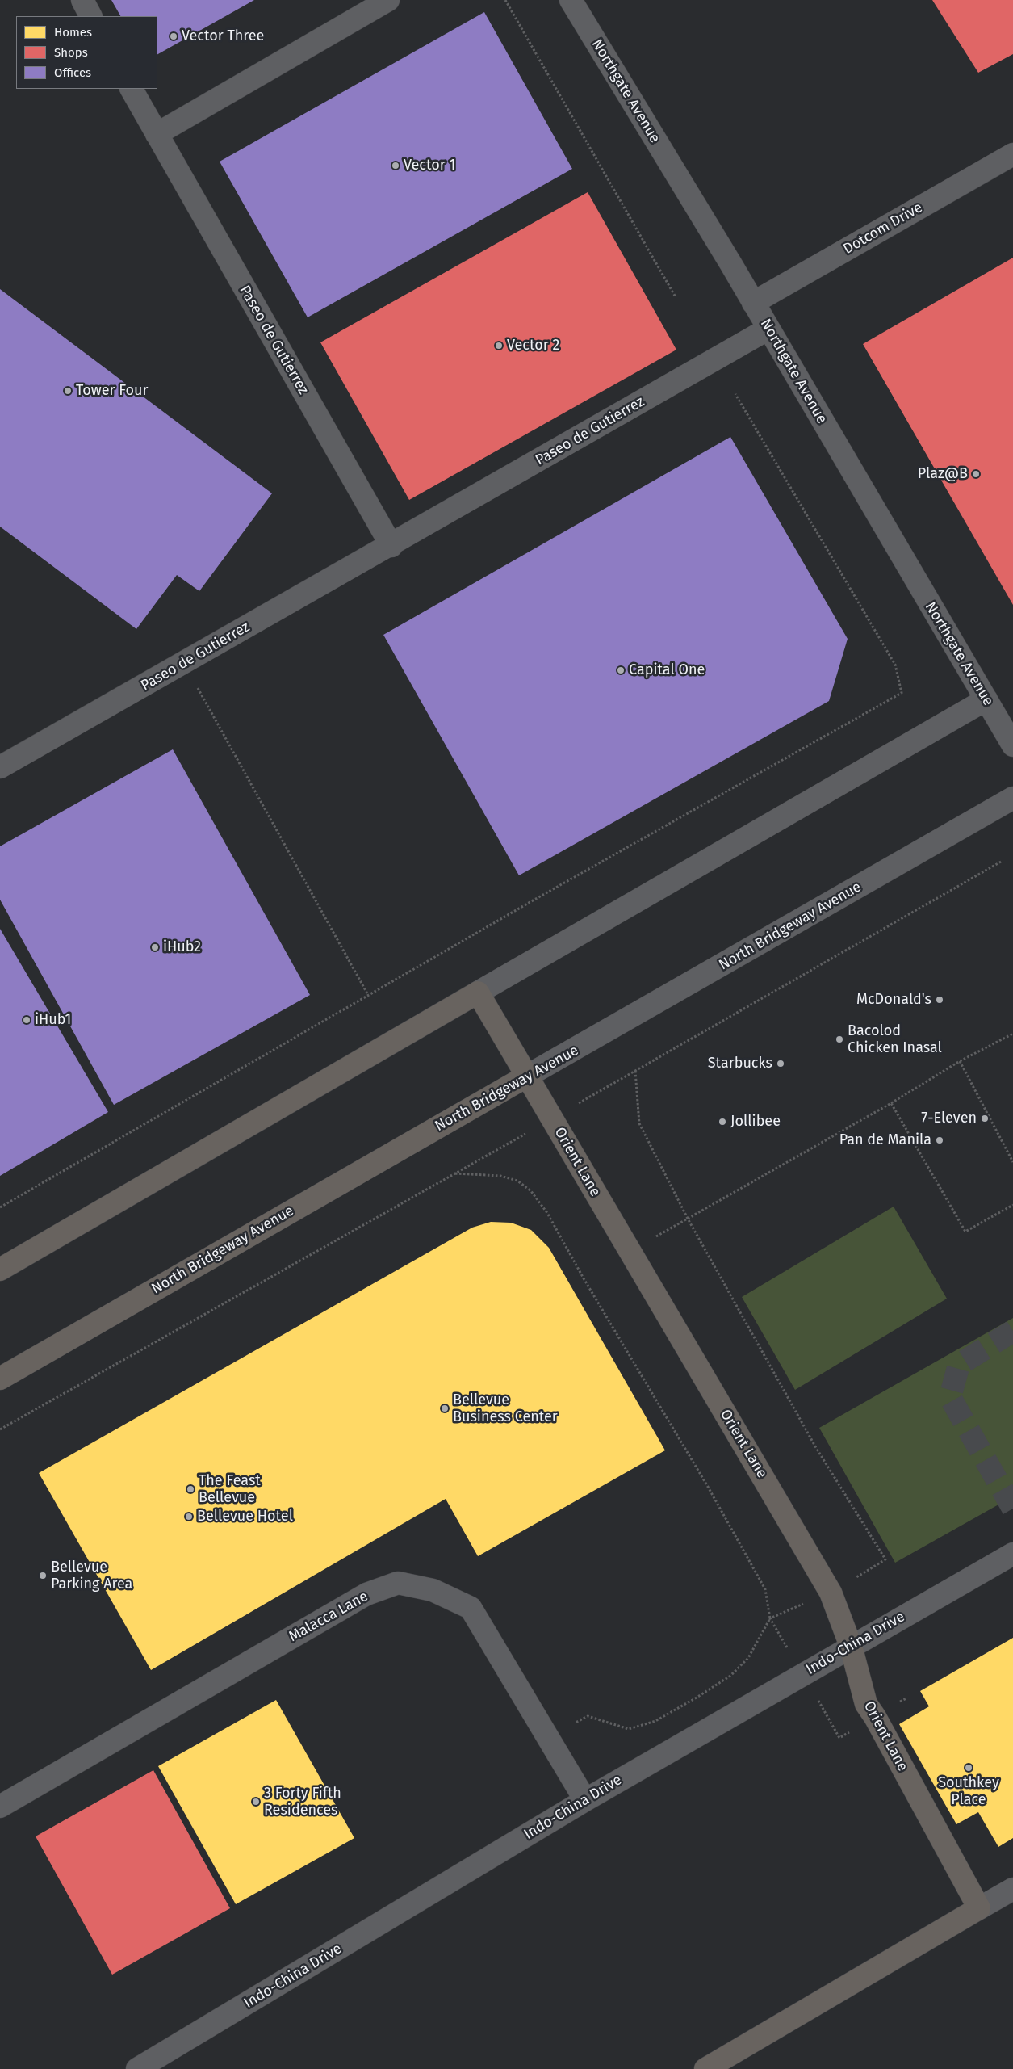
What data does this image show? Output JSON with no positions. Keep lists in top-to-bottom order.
{
  "streets": {
    "main road": ["North Bridgeway Avenue", "Orient Lane"],
    "street": [
      "Northgate Avenue",
      "Dotcom Drive",
      "Paseo de Gutierrez",
      "Malacca Lane",
      "Indo-China Drive"
    ]
  },
  "crossings": [
    ["Northgate Avenue", "Dotcom Drive"],
    ["Northgate Avenue", "Paseo de Gutierrez"],
    ["North Bridgeway Avenue", "Orient Lane"],
    ["Orient Lane", "Indo-China Drive"],
    ["Malacca Lane", "Indo-China Drive"]
  ],
  "places": [
    "Vector Three",
    "Vector 1",
    "Vector 2",
    "Tower Four",
    "Plaz@B",
    "Capital One",
    "iHub2",
    "McDonald's",
    "iHub1",
    "Bacolod Chicken Inasal",
    "Starbucks",
    "7-Eleven",
    "Jollibee",
    "Pan de Manila",
    "Bellevue Business Center",
    "The Feast Bellevue",
    "Bellevue Hotel",
    "Bellevue Parking Area",
    "Southkey Place",
    "3 Forty Fifth Residences"
  ],
  "legend": ["Homes", "Shops", "Offices"]
}
